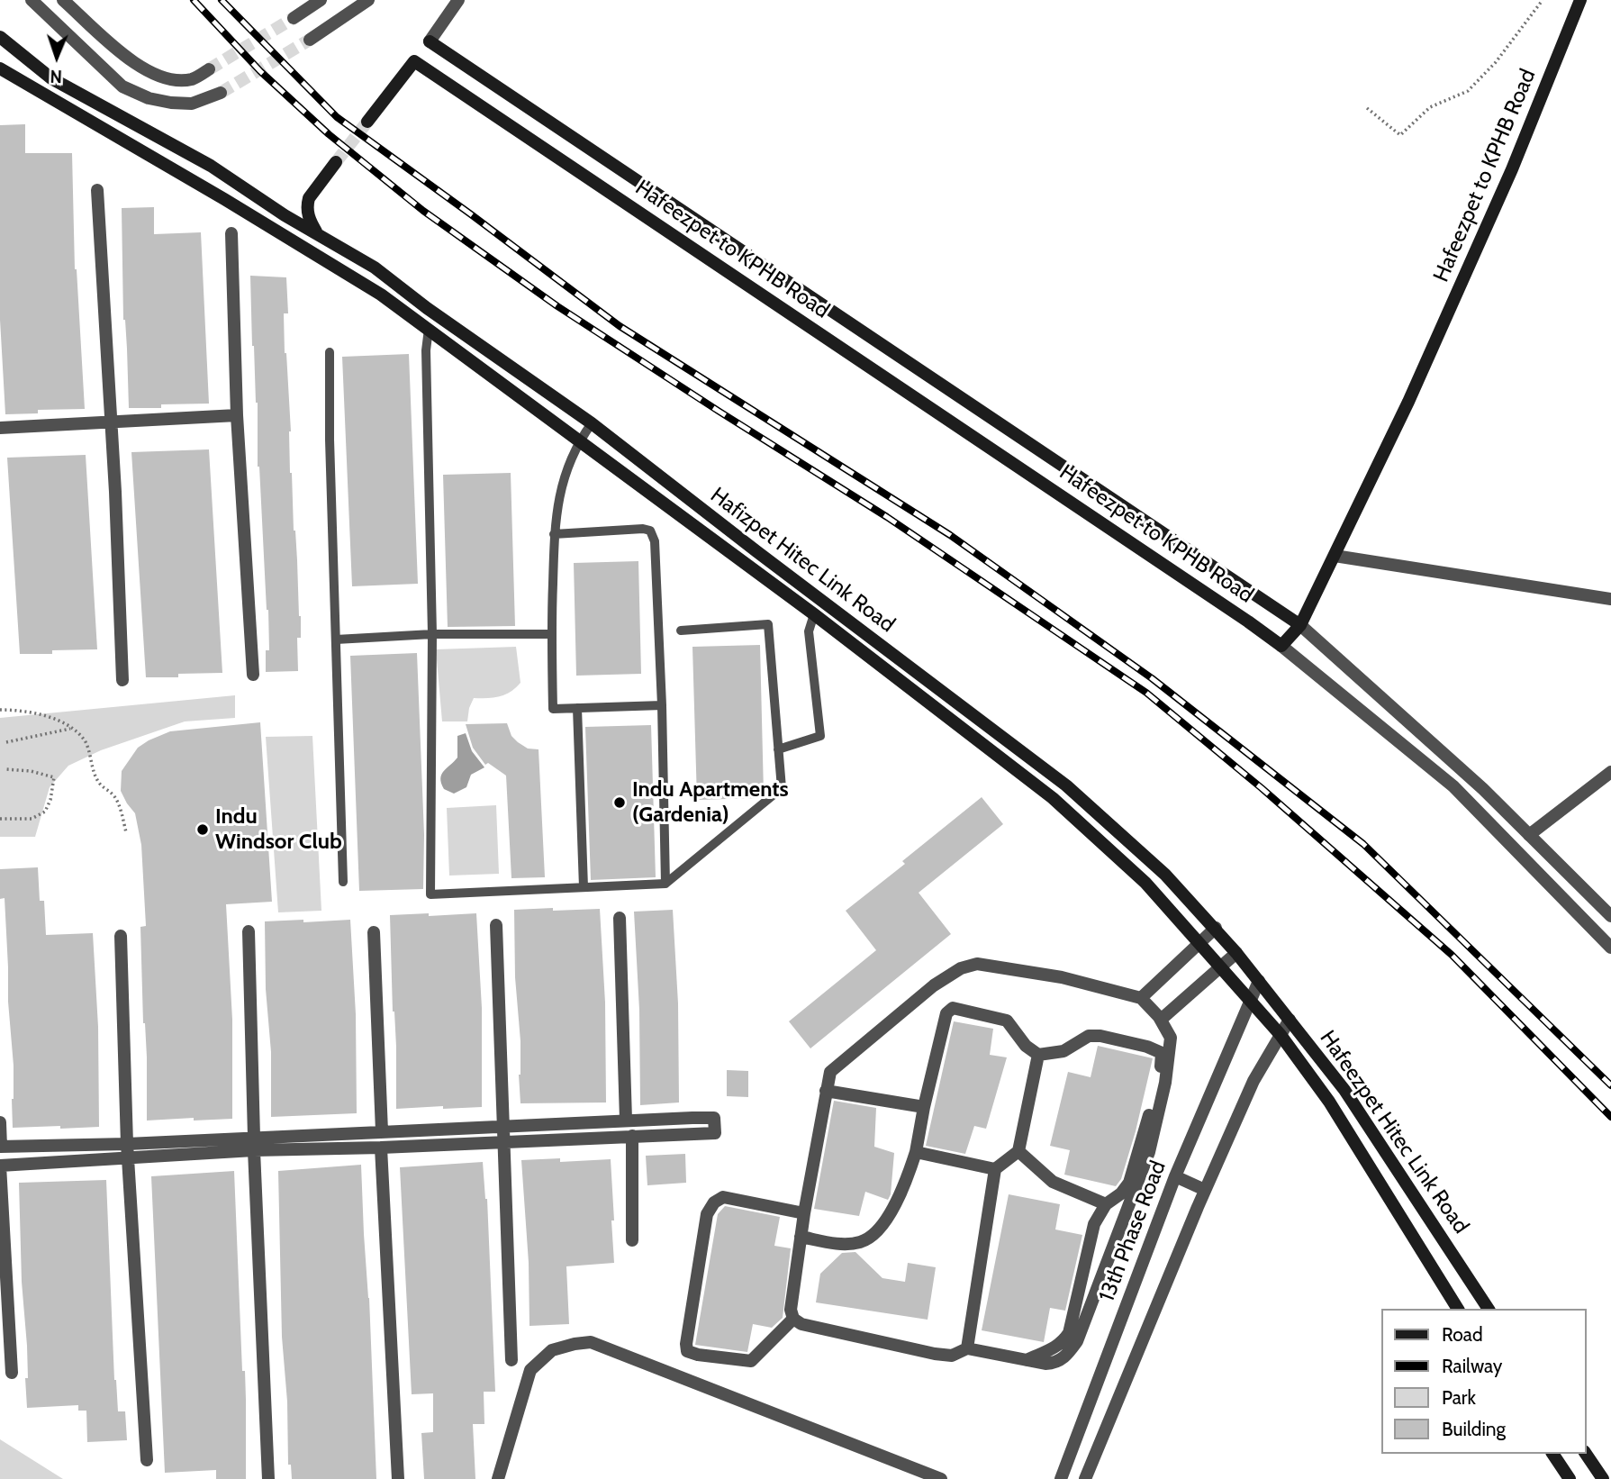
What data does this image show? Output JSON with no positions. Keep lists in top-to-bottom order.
{
  "streets": {
    "main road": ["Hafeezpet to KPHB Road", "Hafizpet Hitec Link Road", "Hafeezpet Hitec Link Road"],
    "street": ["13th Phase Road"]
  },
  "crossings": [
    ["Hafizpet Hitec Link Road", "Hafeezpet Hitec Link Road"],
    ["Hafizpet Hitec Link Road", "13th Phase Road"],
    ["Hafeezpet Hitec Link Road", "13th Phase Road"]
  ],
  "places": ["Indu Apartments (Gardenia)", "Indu Windsor Club"],
  "legend": [
    "Road",
    "Railway",
    "Park",
    "Building"
  ],
  "north": "bottom"
}
